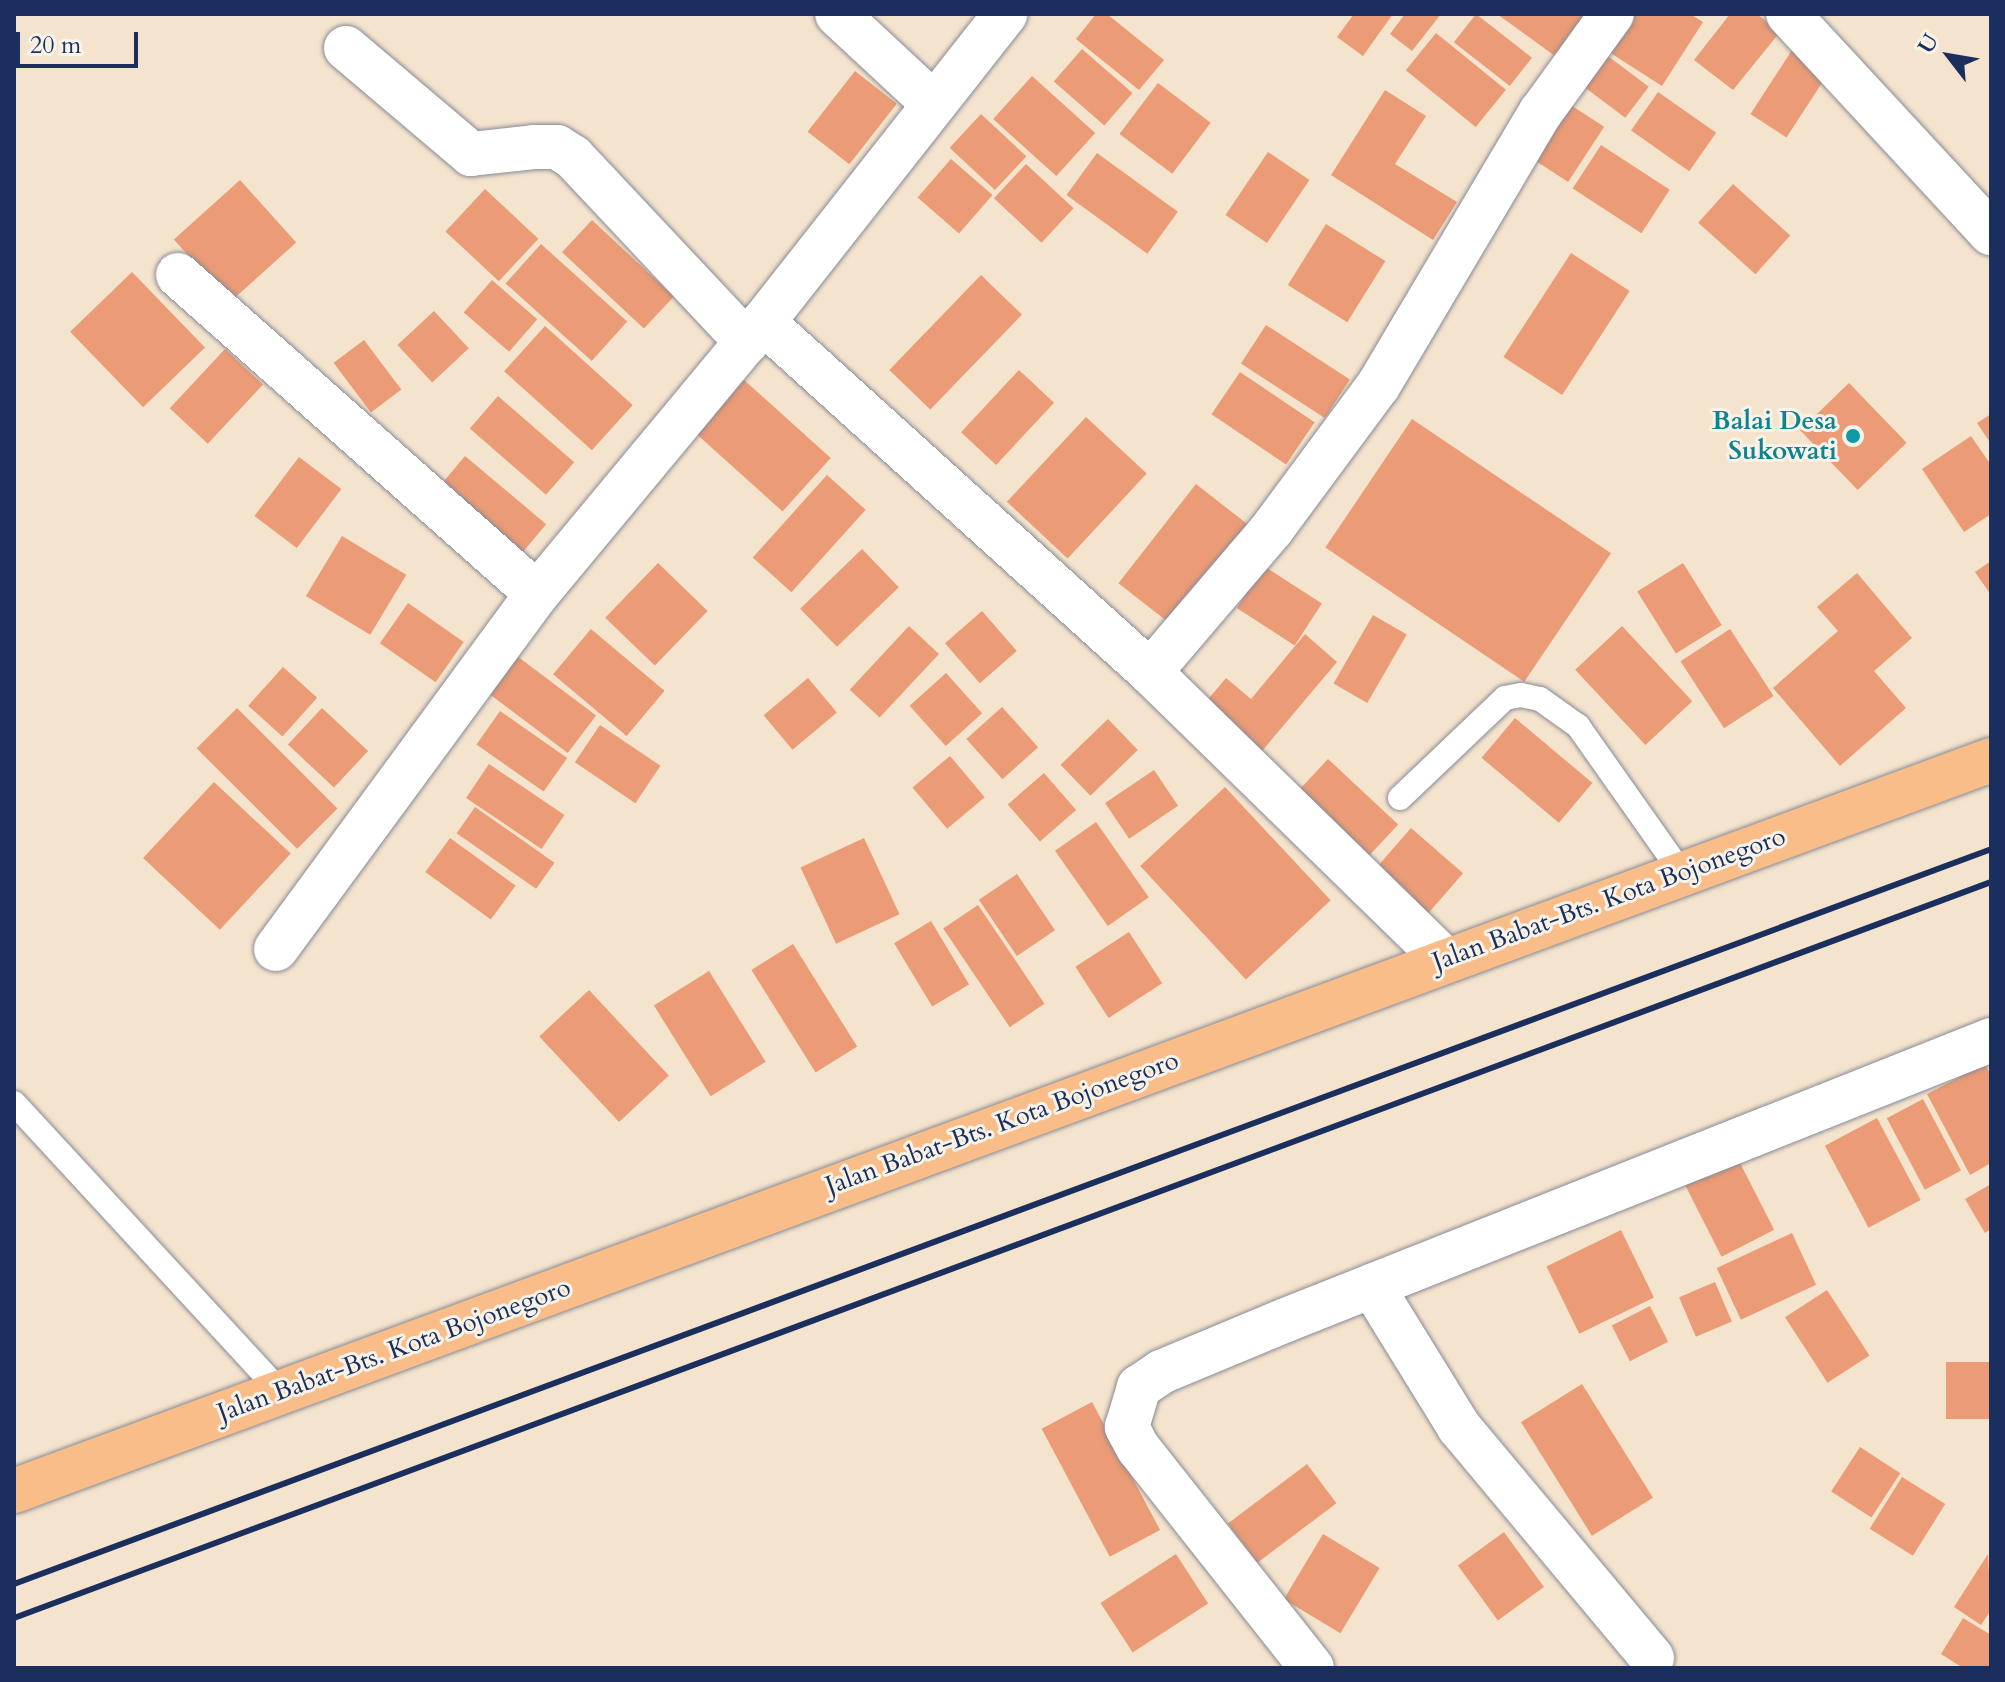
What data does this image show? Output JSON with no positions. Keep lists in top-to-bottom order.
{
  "streets": {
    "highway": ["Jalan Babat-Bts. Kota Bojonegoro"]
  },
  "places": ["Balai Desa Sukowati"],
  "scale_bar": "20 m",
  "north": "top left"
}
